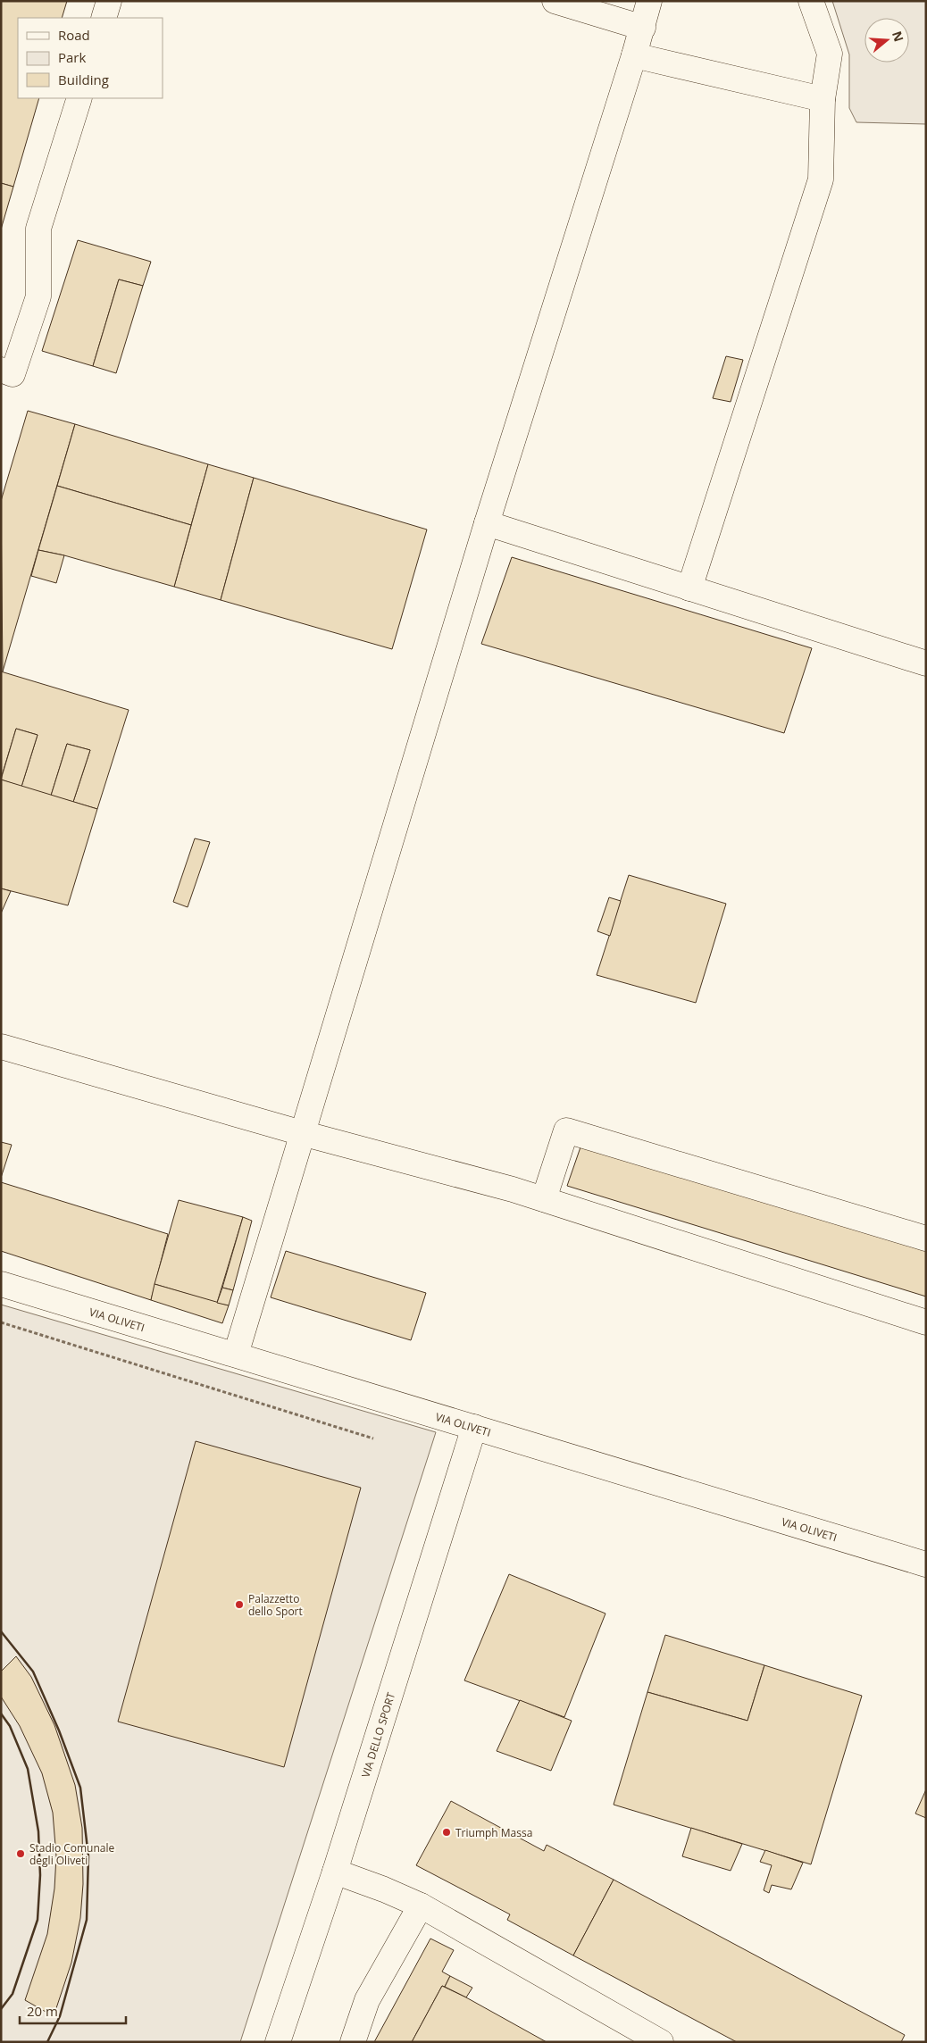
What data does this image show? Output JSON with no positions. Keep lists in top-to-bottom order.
{
  "streets": {
    "main road": ["VIA OLIVETI", "VIA DELLO SPORT"]
  },
  "crossings": [
    ["VIA OLIVETI", "VIA DELLO SPORT"]
  ],
  "places": ["Palazzetto dello Sport", "Triumph Massa", "Stadio Comunale degli Oliveti"],
  "legend": ["Road", "Park", "Building"],
  "scale_bar": "20 m",
  "north": "right"
}
